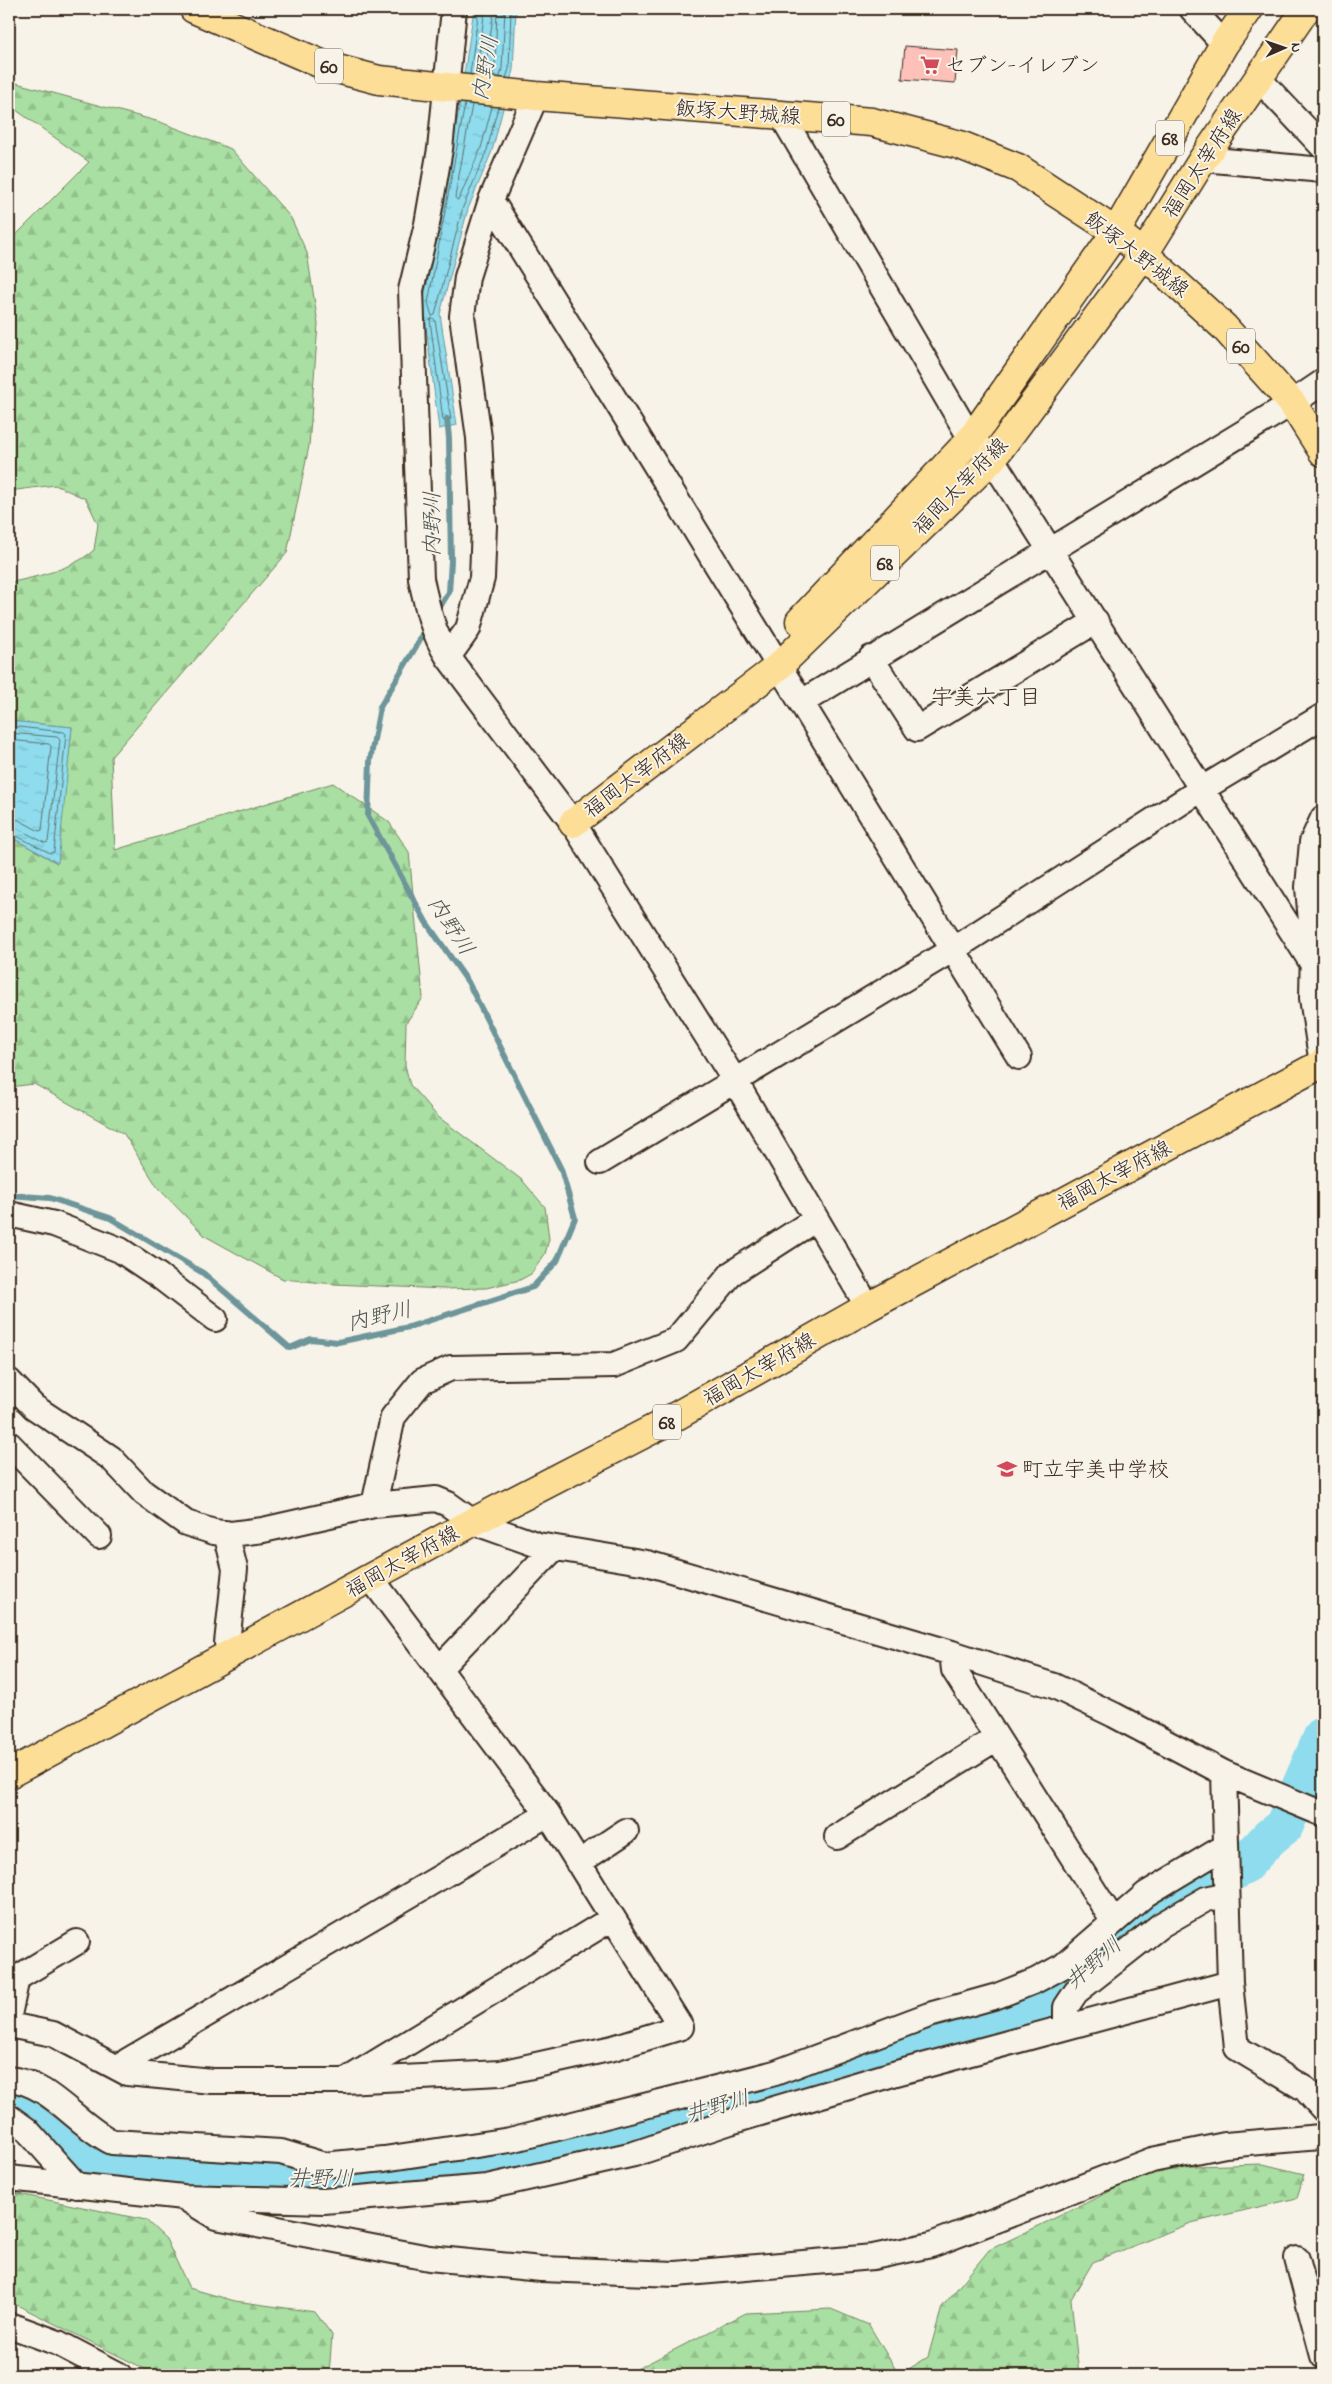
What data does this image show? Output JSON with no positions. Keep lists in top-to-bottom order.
{
  "streets": {
    "main road": [
      "60",
      "飯塚大野城線",
      "68",
      "福岡太宰府線"
    ]
  },
  "crossings": [
    ["飯塚大野城線", "福岡太宰府線"]
  ],
  "districts": ["宇美六丁目"],
  "water": ["内野川", "井野川"],
  "places": {
    "supermarket": ["セブン-イレブン"],
    "school or university": ["町立宇美中学校"]
  },
  "north": "right"
}
